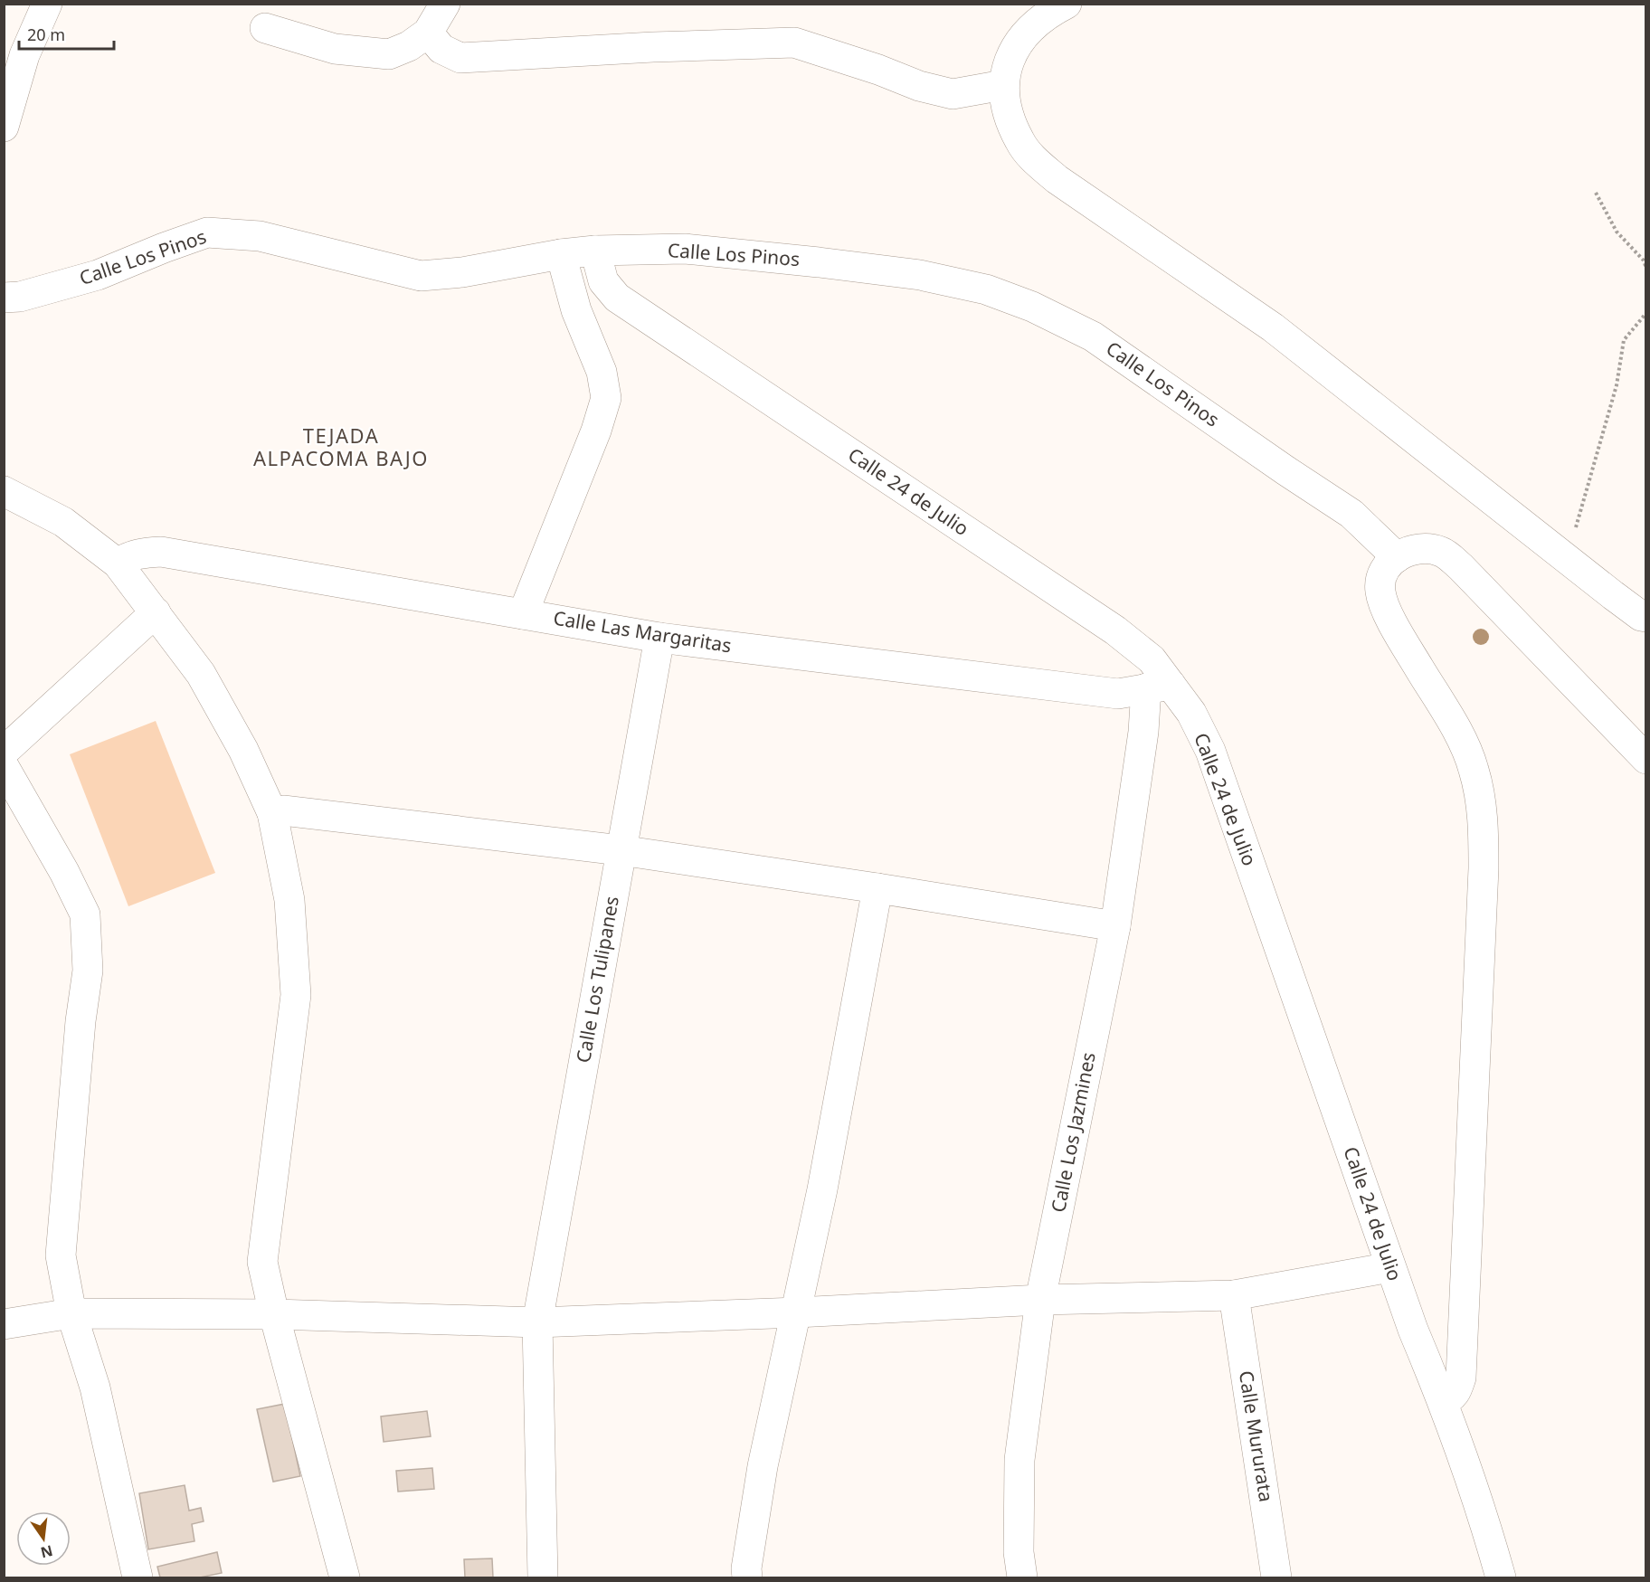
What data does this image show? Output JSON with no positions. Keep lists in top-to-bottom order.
{
  "streets": {
    "street": [
      "Calle Los Pinos",
      "Calle 24 de Julio",
      "Calle Las Margaritas",
      "Calle Los Tulipanes",
      "Calle Los Jazmines",
      "Calle Mururata"
    ]
  },
  "crossings": [
    ["Calle Los Pinos", "Calle 24 de Julio"],
    ["Calle 24 de Julio", "Calle Las Margaritas"],
    ["Calle 24 de Julio", "Calle Los Jazmines"],
    ["Calle Las Margaritas", "Calle Los Tulipanes"],
    ["Calle Las Margaritas", "Calle Los Jazmines"]
  ],
  "districts": ["TEJADA ALPACOMA BAJO"],
  "scale_bar": "20 m",
  "north": "bottom"
}
